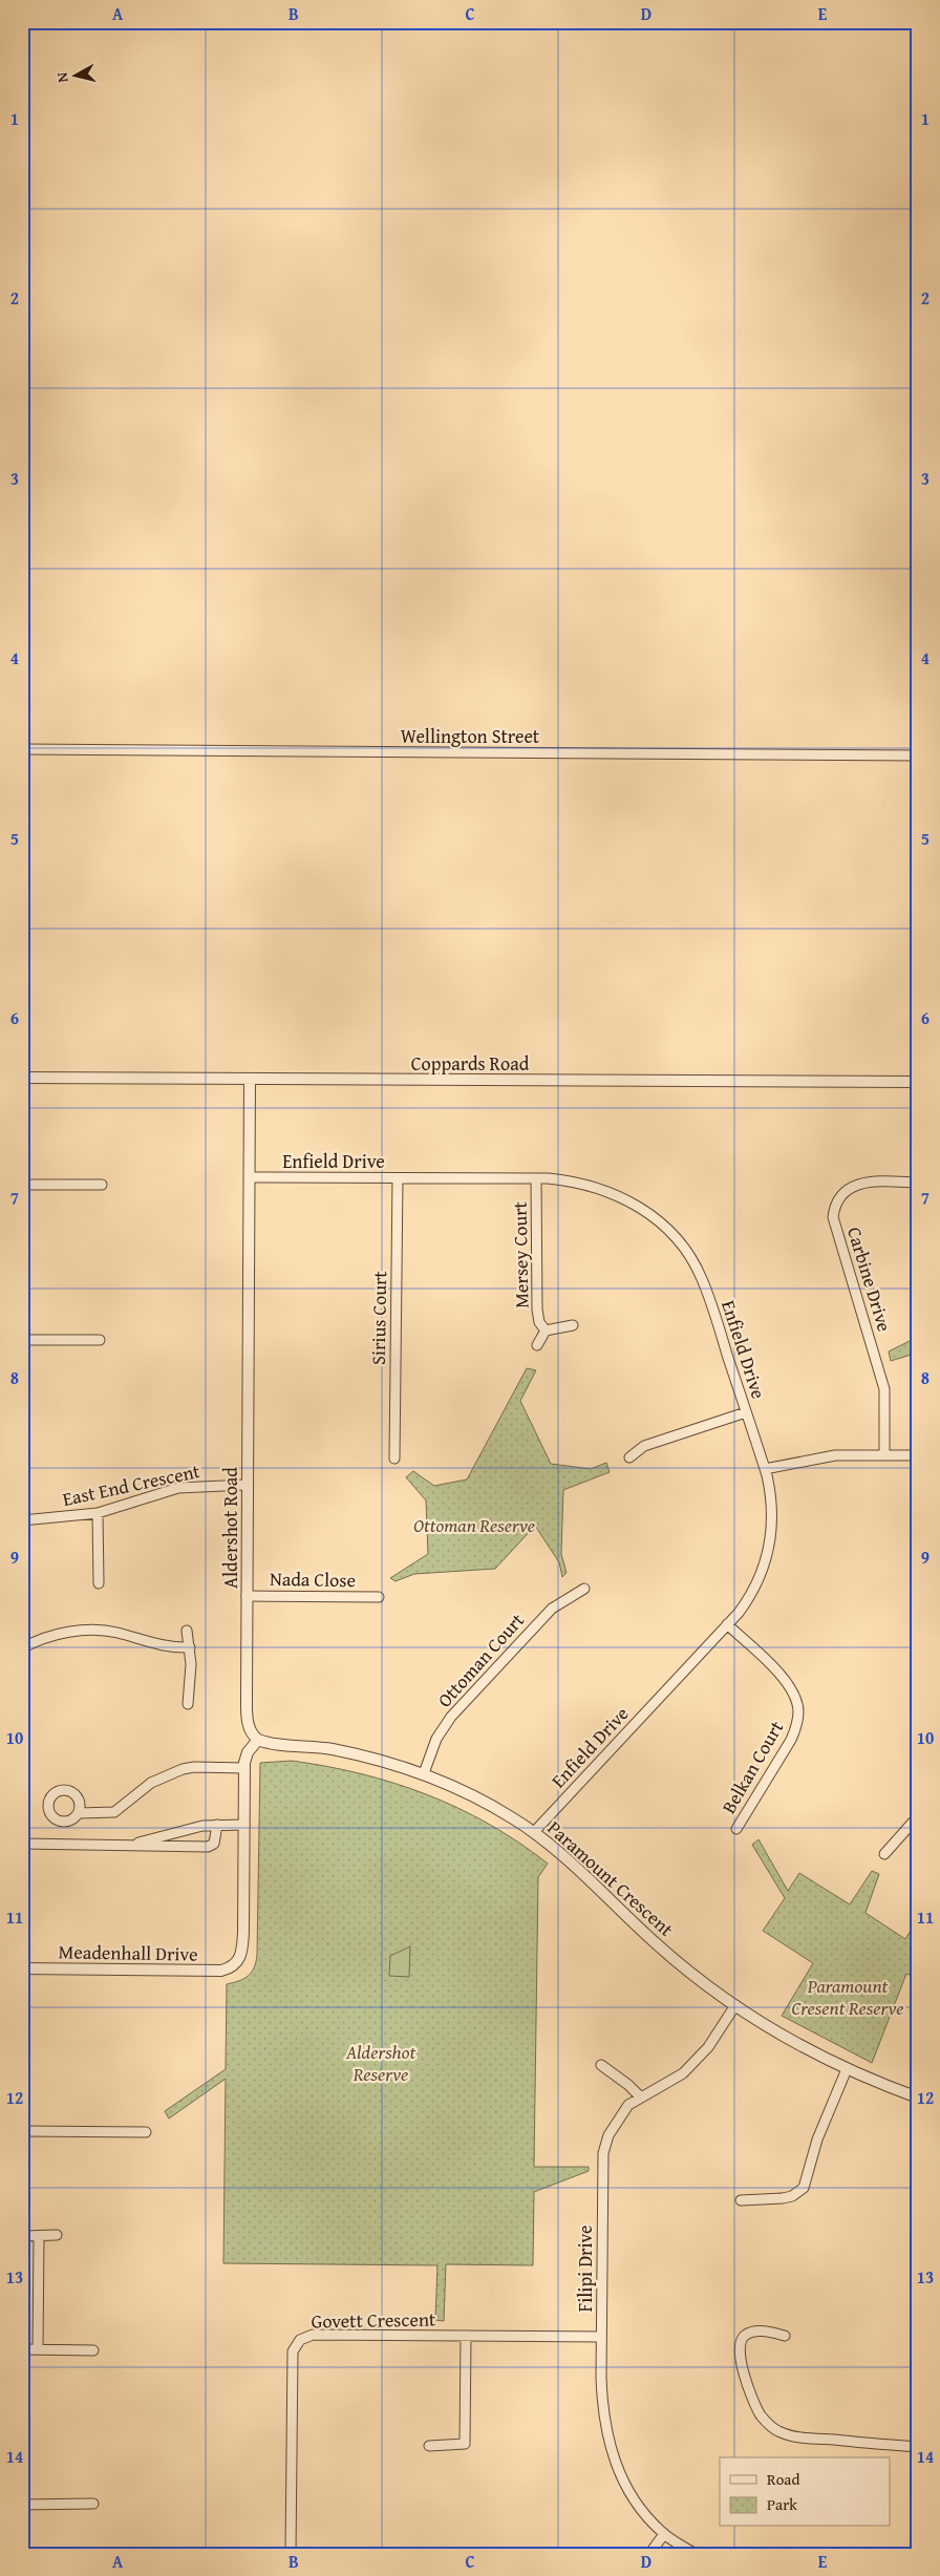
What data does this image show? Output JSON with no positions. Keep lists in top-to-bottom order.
{
  "streets": {
    "street": [
      "Wellington Street",
      "Coppards Road",
      "Enfield Drive",
      "Mersey Court",
      "Carbine Drive",
      "Sirius Court",
      "East End Crescent",
      "Aldershot Road",
      "Nada Close",
      "Ottoman Court",
      "Belkan Court",
      "Paramount Crescent",
      "Meadenhall Drive",
      "Filipi Drive",
      "Govett Crescent"
    ]
  },
  "crossings": [
    ["Coppards Road", "Aldershot Road"],
    ["Enfield Drive", "Mersey Court"],
    ["Enfield Drive", "Sirius Court"],
    ["Enfield Drive", "Aldershot Road"],
    ["Enfield Drive", "Belkan Court"],
    ["Enfield Drive", "Paramount Crescent"],
    ["East End Crescent", "Aldershot Road"],
    ["Aldershot Road", "Nada Close"],
    ["Aldershot Road", "Paramount Crescent"],
    ["Ottoman Court", "Paramount Crescent"],
    ["Paramount Crescent", "Filipi Drive"],
    ["Filipi Drive", "Govett Crescent"]
  ],
  "parks": ["Ottoman Reserve", "Paramount Cresent Reserve", "Aldershot Reserve"],
  "legend": ["Road", "Park"],
  "north": "left",
  "grid": {
    "columns": [
      "A",
      "B",
      "C",
      "D",
      "E"
    ],
    "rows": [
      "1",
      "2",
      "3",
      "4",
      "5",
      "6",
      "7",
      "8",
      "9",
      "10",
      "11",
      "12",
      "13",
      "14"
    ]
  }
}
